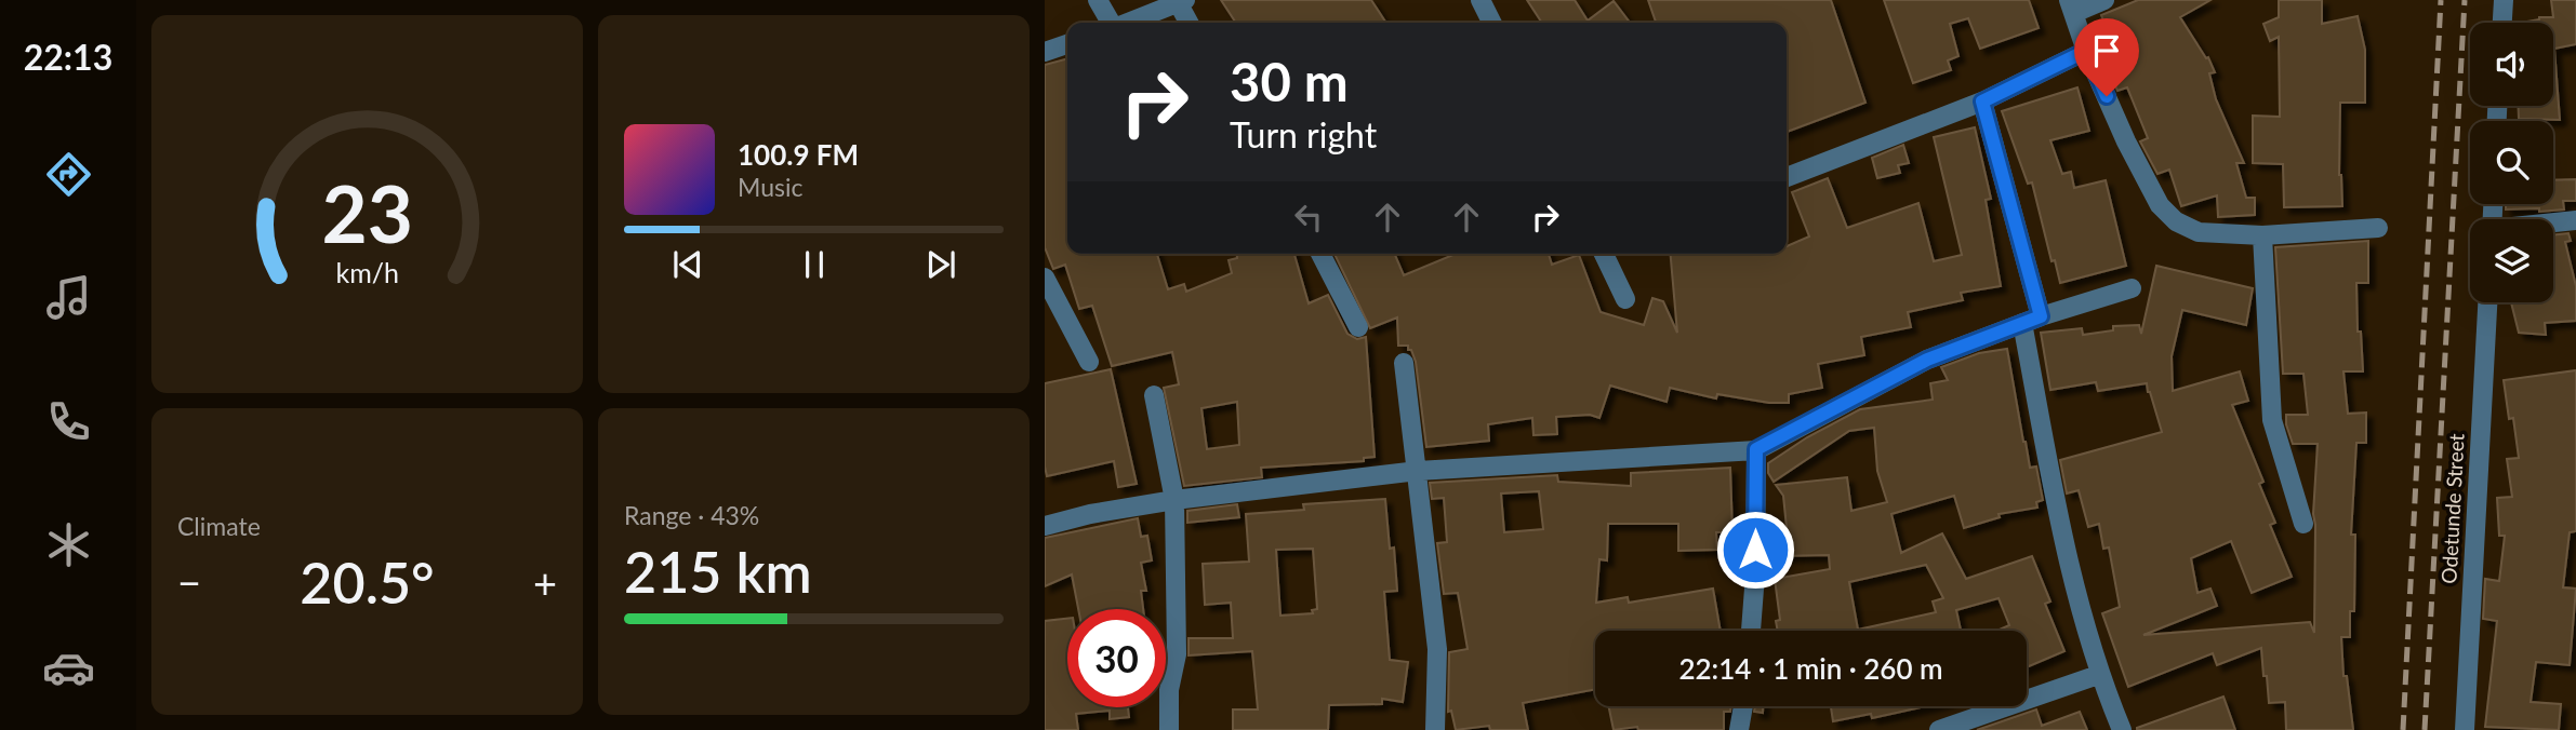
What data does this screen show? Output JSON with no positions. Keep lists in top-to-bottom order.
{
  "streets": {
    "street": ["Odetunde Street"]
  },
  "page": {
    "tabs": "22:13",
    "turn": ["30 m", "Turn right"],
    "song": ["100.9 FM", "Music"],
    "tile": [
      "Climate",
      ["Range · 43%", "215 km"]
    ],
    "heat": ["−", "20.5°", "+"],
    "limit": "30",
    "trip": "22:14 · 1 min · 260 m",
    "gauge": ["23", "km/h"]
  }
}
